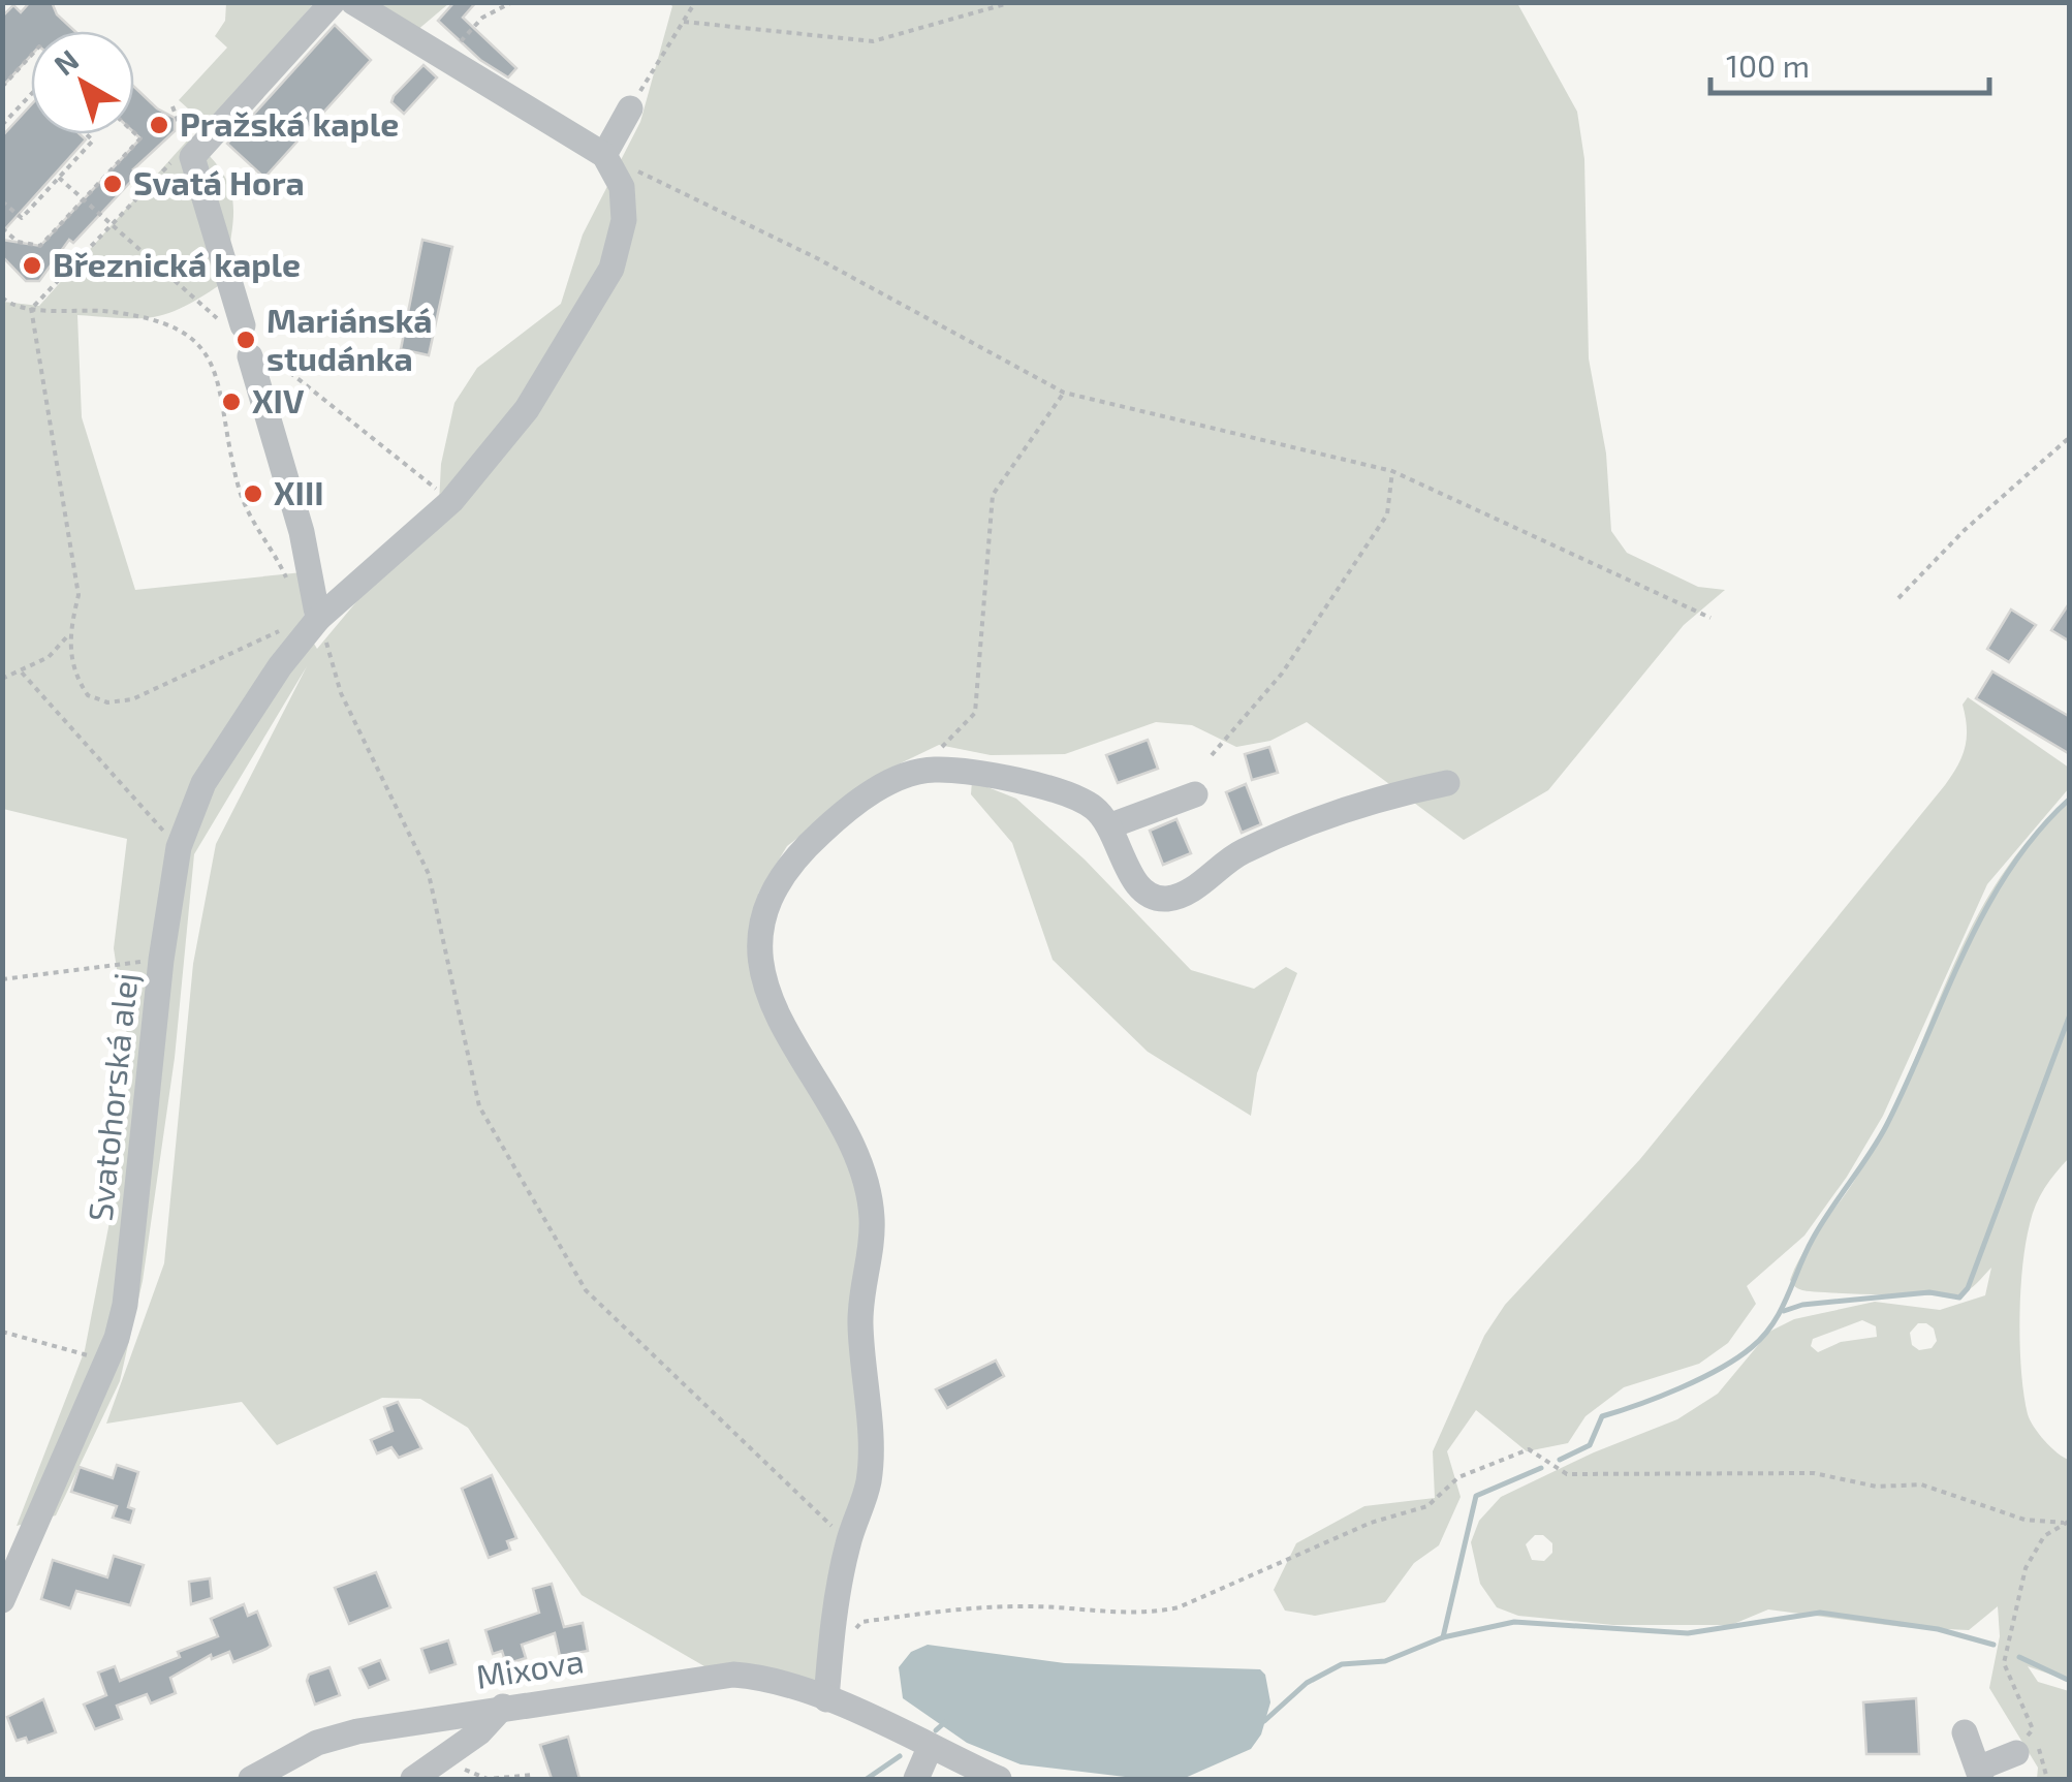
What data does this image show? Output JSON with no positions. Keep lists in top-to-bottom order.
{
  "streets": {
    "street": ["Svatohorská alej", "Mixova"]
  },
  "places": [
    "Pražská kaple",
    "Svatá Hora",
    "Březnická kaple",
    "Mariánská studánka",
    "XIV",
    "XIII"
  ],
  "scale_bar": "100 m",
  "north": "top left"
}
